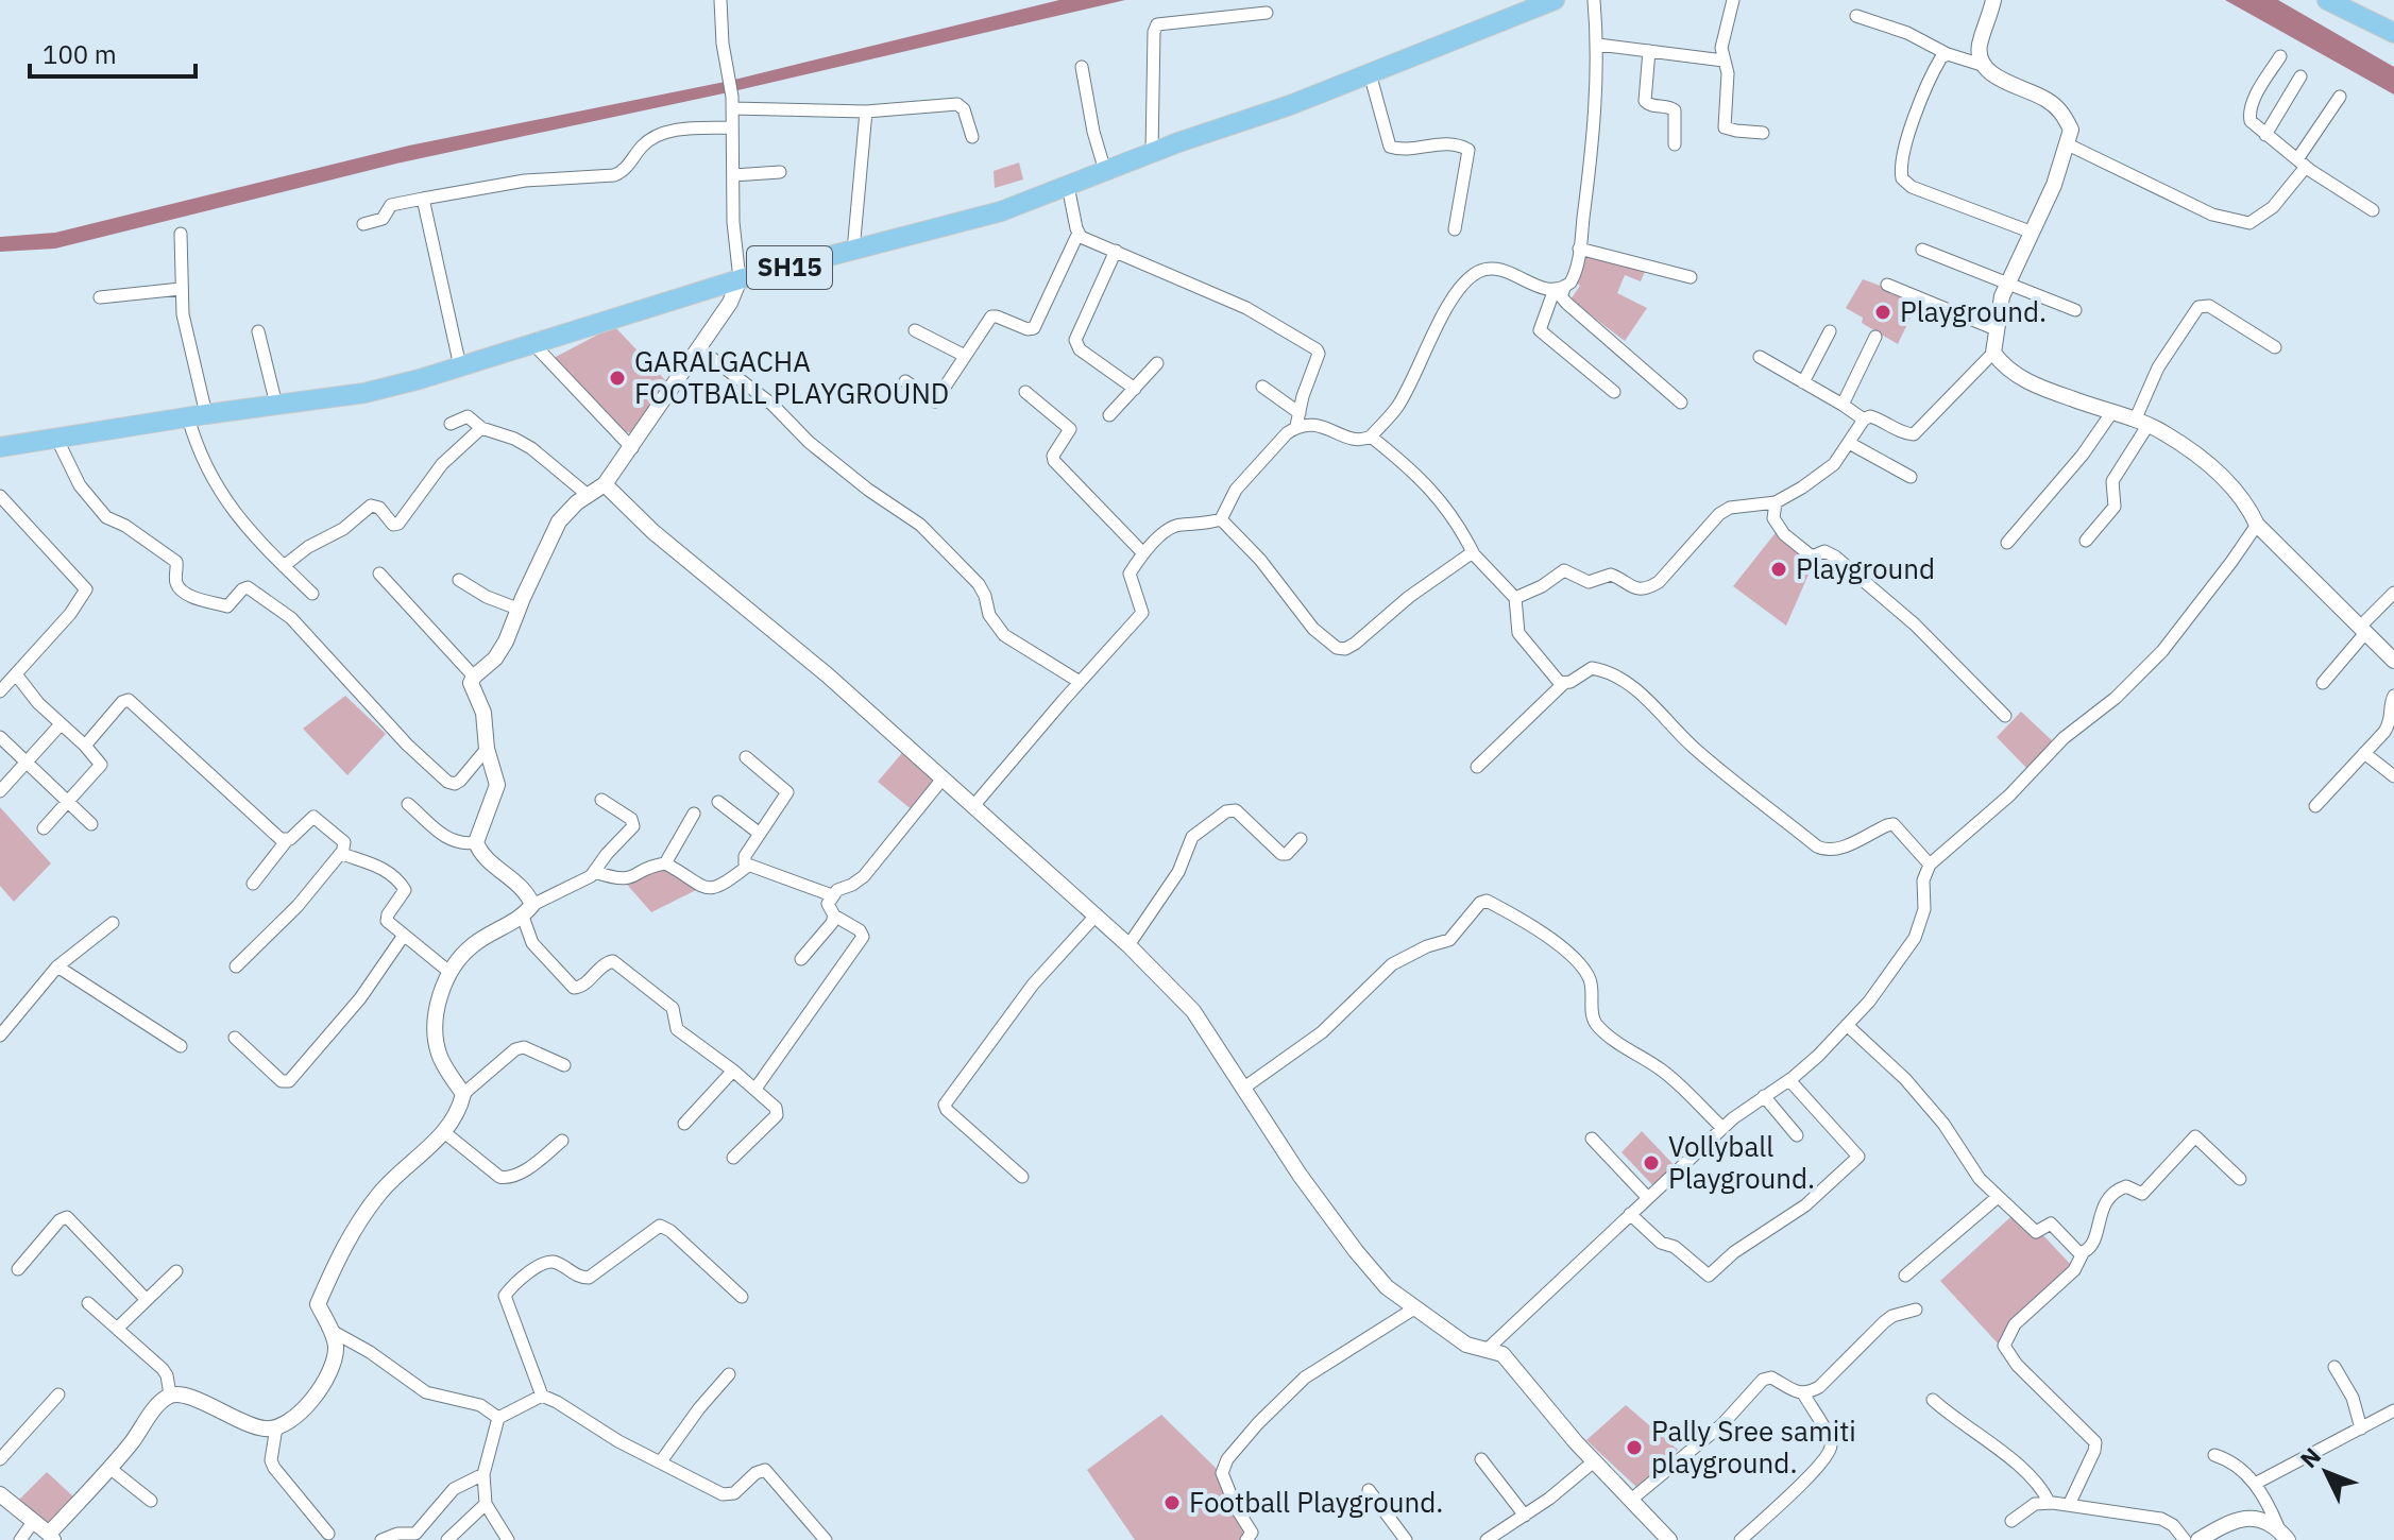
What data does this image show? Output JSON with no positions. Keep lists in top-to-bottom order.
{
  "streets": {
    "main road": ["SH15"]
  },
  "places": [
    "Playground.",
    "GARALGACHA FOOTBALL PLAYGROUND",
    "Playground",
    "Vollyball Playground.",
    "Pally Sree samiti playground.",
    "Football Playground."
  ],
  "scale_bar": "100 m",
  "north": "top left"
}
